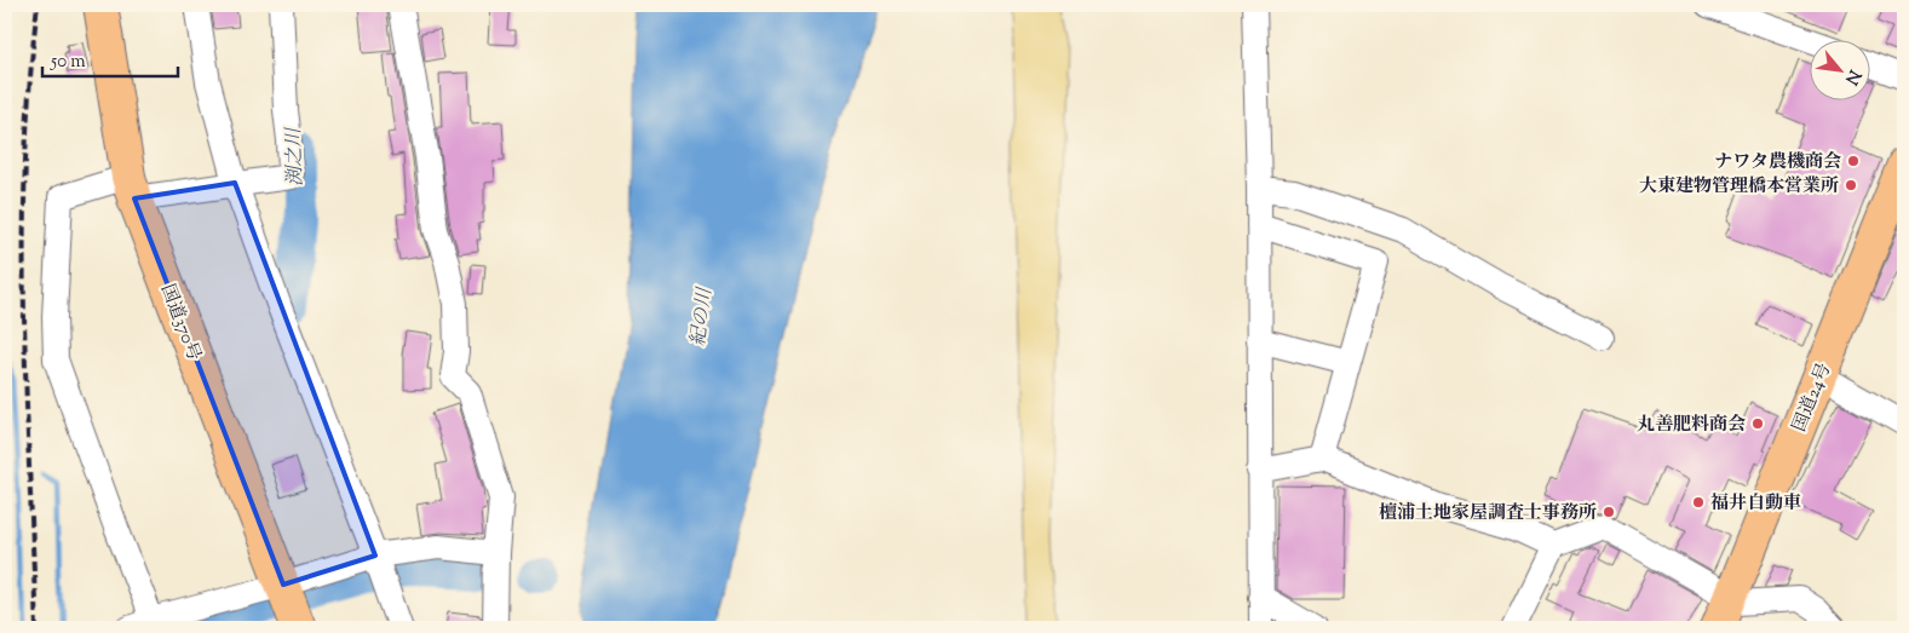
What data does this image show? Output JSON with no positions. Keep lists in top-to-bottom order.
{
  "streets": {
    "highway": ["国道370号", "国道24号"]
  },
  "water": ["渕之川", "紀の川"],
  "places": [
    "ナワタ農機商会",
    "大東建物管理橋本営業所",
    "丸善肥料商会",
    "福井自動車",
    "檀浦土地家屋調査士事務所"
  ],
  "scale_bar": "50 m",
  "north": "bottom right"
}
